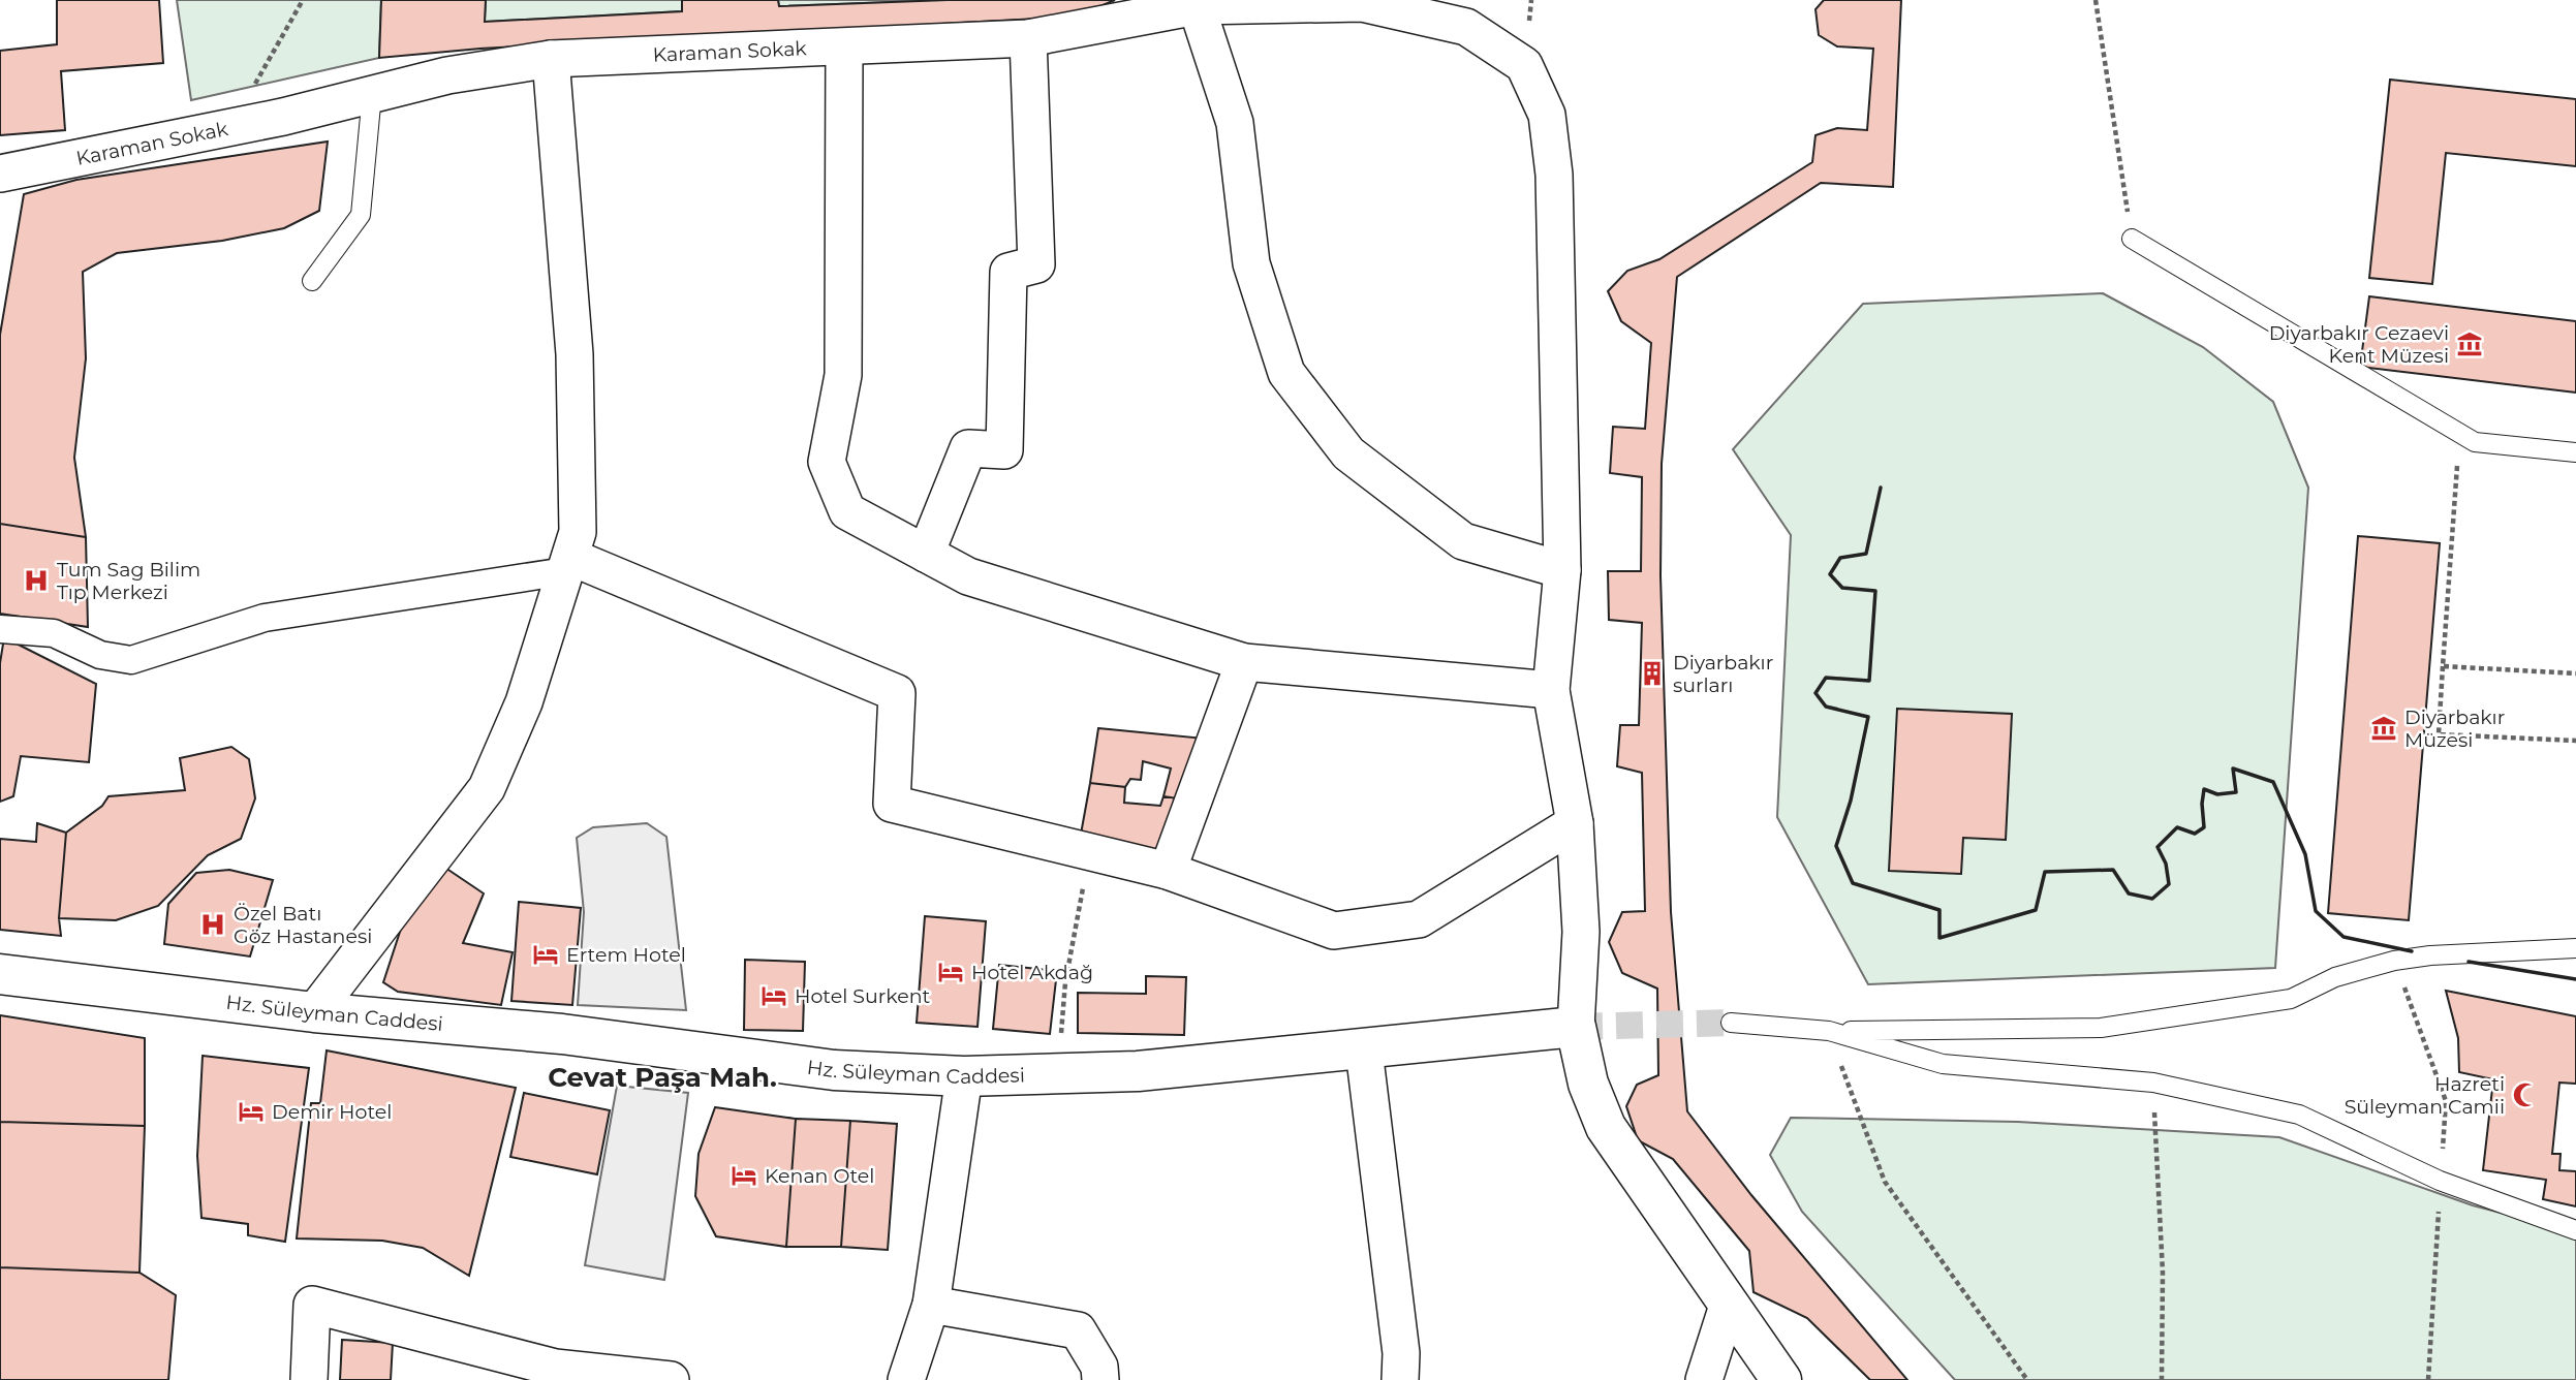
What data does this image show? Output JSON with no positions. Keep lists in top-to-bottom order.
{
  "streets": {
    "street": ["Karaman Sokak", "Hz. Süleyman Caddesi"]
  },
  "districts": ["Cevat Paşa Mah."],
  "places": {
    "museum": ["Diyarbakır Cezaevi Kent Müzesi", "Diyarbakır Müzesi"],
    "hospital": ["Tum Sag Bilim Tıp Merkezi", "Özel Batı Göz Hastanesi"],
    "building": ["Diyarbakır surları"],
    "hotel": [
      "Ertem Hotel",
      "Hotel Akdağ",
      "Hotel Surkent",
      "Demir Hotel",
      "Kenan Otel"
    ],
    "mosque": ["Hazreti Süleyman Camii"]
  }
}
